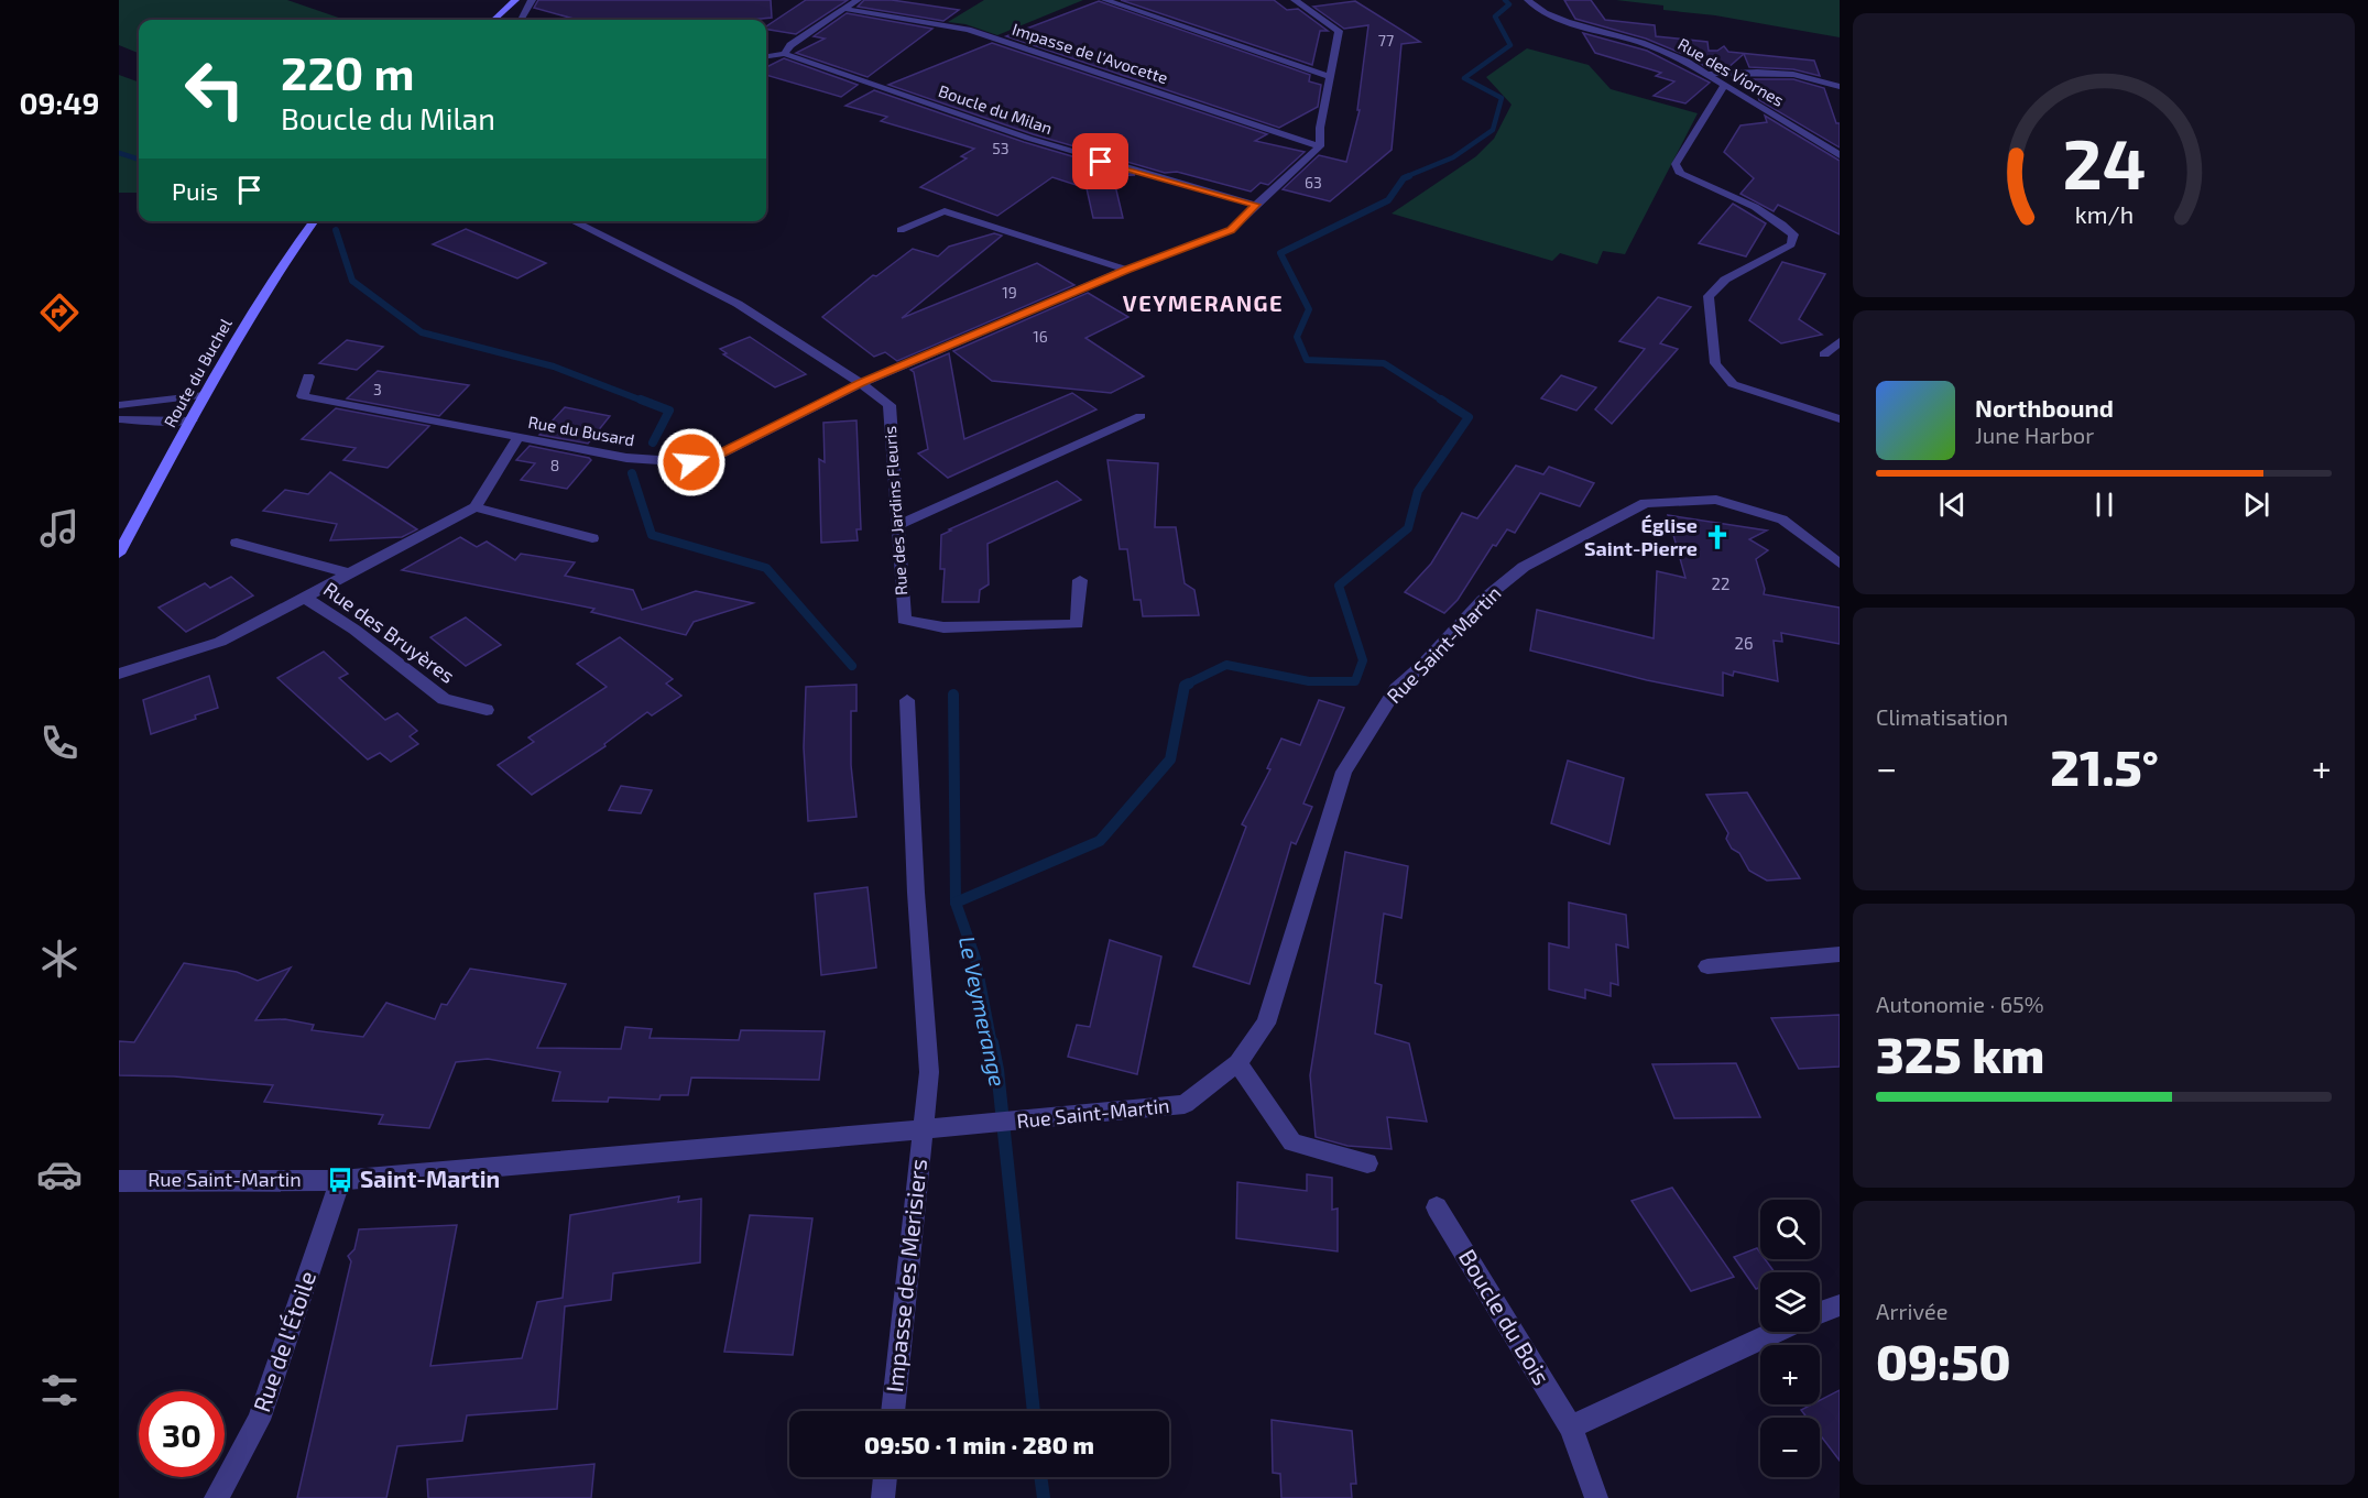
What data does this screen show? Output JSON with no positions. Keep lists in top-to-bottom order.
{
  "streets": {
    "main road": ["Route du Buchel"],
    "street": [
      "Impasse de l'Avocette",
      "Rue des Viornes",
      "Boucle du Milan",
      "Rue du Busard",
      "Rue des Jardins Fleuris",
      "Rue des Bruyères",
      "Rue Saint-Martin",
      "Impasse des Merisiers",
      "Boucle du Bois",
      "Rue de l'Étoile"
    ]
  },
  "crossings": [
    ["Boucle du Milan", "Rue du Busard"],
    ["Rue du Busard", "Rue des Jardins Fleuris"],
    ["Rue Saint-Martin", "Impasse des Merisiers"],
    ["Rue Saint-Martin", "Rue de l'Étoile"]
  ],
  "districts": ["VEYMERANGE"],
  "water": ["Le Veymerange"],
  "places": {
    "church": ["Église Saint-Pierre"],
    "bus stop": ["Saint-Martin"]
  },
  "house_numbers": [
    "77",
    "53",
    "63",
    "19",
    "16",
    "3",
    "8",
    "22",
    "26"
  ],
  "page": {
    "tabs": "09:49",
    "turn": ["220 m", "Boucle du Milan"],
    "then": "Puis",
    "song": ["Northbound", "June Harbor"],
    "tile": [
      "Climatisation",
      ["Autonomie · 65%", "325 km"],
      ["Arrivée", "09:50"]
    ],
    "heat": ["−", "21.5°", "+"],
    "map_buttons": ["+", "−"],
    "limit": "30",
    "trip": "09:50 · 1 min · 280 m",
    "gauge": ["24", "km/h"]
  }
}
